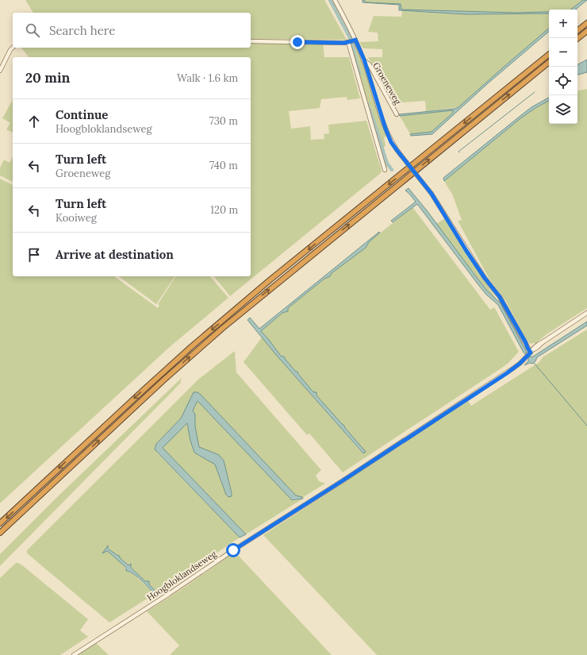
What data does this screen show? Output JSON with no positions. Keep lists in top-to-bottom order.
{
  "streets": {
    "street": ["Groeneweg", "Hoogbloklandseweg"]
  },
  "crossings": [
    ["Groeneweg", "Hoogbloklandseweg"]
  ],
  "page": {
    "map_buttons": ["+", "−"],
    "search": "Search here",
    "heading": ["20 min", "Walk · 1.6 km"],
    "list": [
      ["Continue", "Hoogbloklandseweg", "730 m"],
      ["Turn left", "Groeneweg", "740 m"],
      ["Turn left", "Kooiweg", "120 m"],
      "Arrive at destination"
    ]
  }
}
